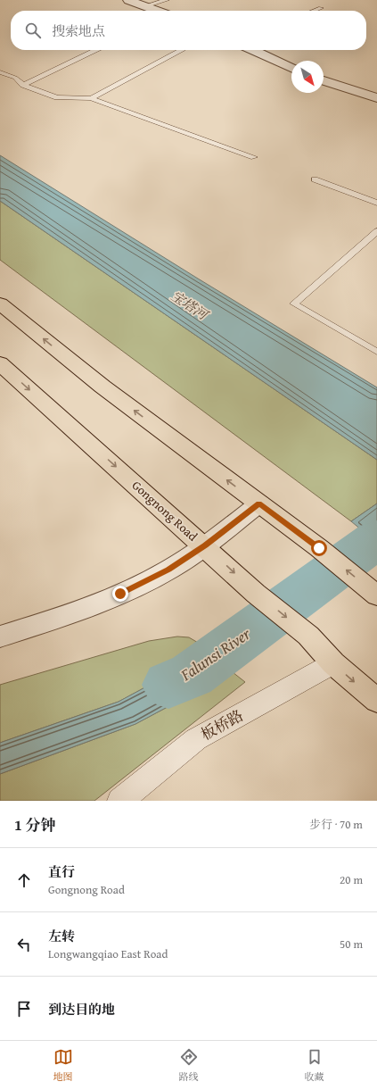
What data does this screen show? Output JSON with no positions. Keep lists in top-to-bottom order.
{
  "streets": {
    "main road": ["Gongnong Road"],
    "street": ["板桥路"]
  },
  "crossings": [
    ["Gongnong Road", "板桥路"]
  ],
  "water": ["宝塔河", "Falunsi River"],
  "north": "bottom right",
  "page": {
    "search": "搜索地点",
    "heading": ["1 分钟", "步行 · 70 m"],
    "list": [
      ["直行", "Gongnong Road", "20 m"],
      ["左转", "Longwangqiao East Road", "50 m"],
      "到达目的地"
    ],
    "nav": ["地图", "路线", "收藏"]
  }
}
